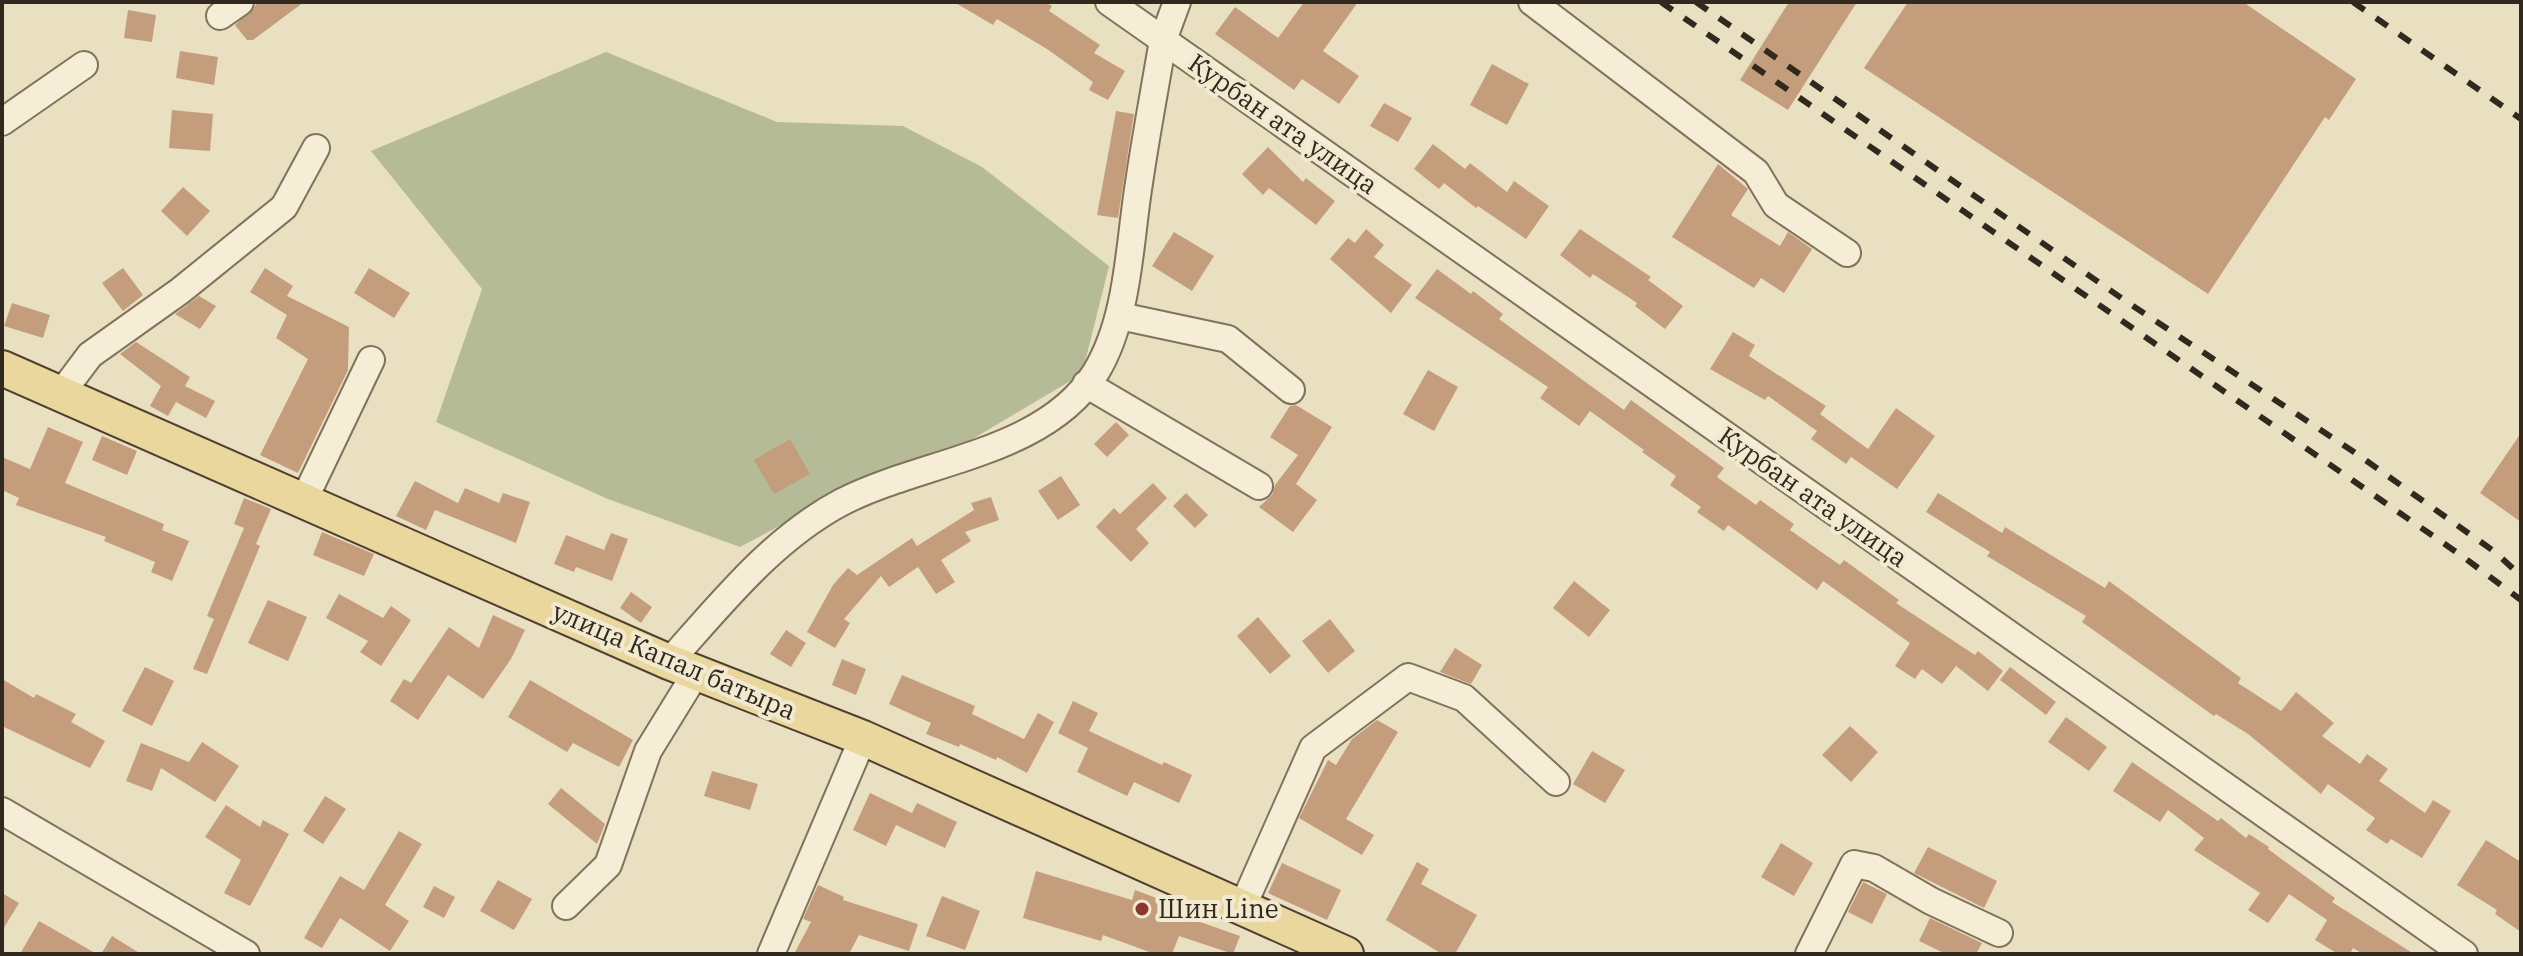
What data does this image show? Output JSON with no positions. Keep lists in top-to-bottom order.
{
  "streets": {
    "main road": ["улица Капал батыра"],
    "street": ["Курбан ата улица"]
  },
  "places": ["Шин Line"]
}
